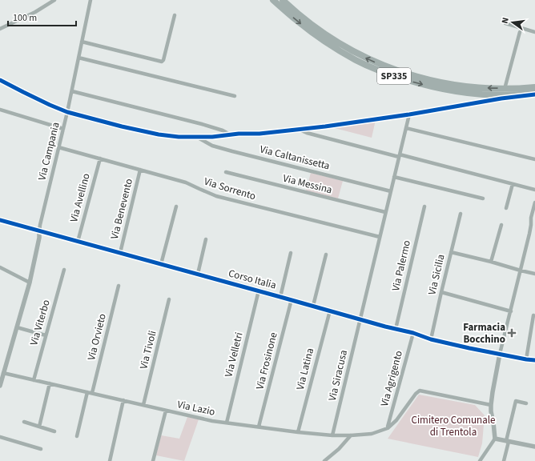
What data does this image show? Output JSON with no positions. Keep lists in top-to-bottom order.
{
  "streets": {
    "highway": ["SP335"],
    "street": [
      "Via Campania",
      "Via Caltanissetta",
      "Via Messina",
      "Via Sorrento",
      "Via Avellino",
      "Via Benevento",
      "Via Palermo",
      "Via Sicilia",
      "Corso Italia",
      "Via Viterbo",
      "Via Orvieto",
      "Via Tivoli",
      "Via Velletri",
      "Via Frosinone",
      "Via Latina",
      "Via Siracusa",
      "Via Agrigento",
      "Via Lazio"
    ]
  },
  "crossings": [
    ["Via Campania", "Via Sorrento"],
    ["Via Campania", "Corso Italia"],
    ["Via Sorrento", "Via Avellino"],
    ["Via Sorrento", "Via Benevento"],
    ["Via Avellino", "Corso Italia"],
    ["Via Benevento", "Corso Italia"],
    ["Via Palermo", "Corso Italia"],
    ["Via Sicilia", "Corso Italia"],
    ["Corso Italia", "Via Velletri"],
    ["Corso Italia", "Via Frosinone"],
    ["Corso Italia", "Via Latina"],
    ["Corso Italia", "Via Siracusa"],
    ["Corso Italia", "Via Agrigento"],
    ["Via Viterbo", "Via Lazio"],
    ["Via Orvieto", "Via Lazio"],
    ["Via Tivoli", "Via Lazio"],
    ["Via Velletri", "Via Lazio"],
    ["Via Frosinone", "Via Lazio"],
    ["Via Latina", "Via Lazio"],
    ["Via Siracusa", "Via Lazio"],
    ["Via Agrigento", "Via Lazio"]
  ],
  "parks": ["Cimitero Comunale di Trentola"],
  "places": {
    "health": ["Farmacia Bocchino"]
  },
  "scale_bar": "100 m",
  "north": "left"
}
